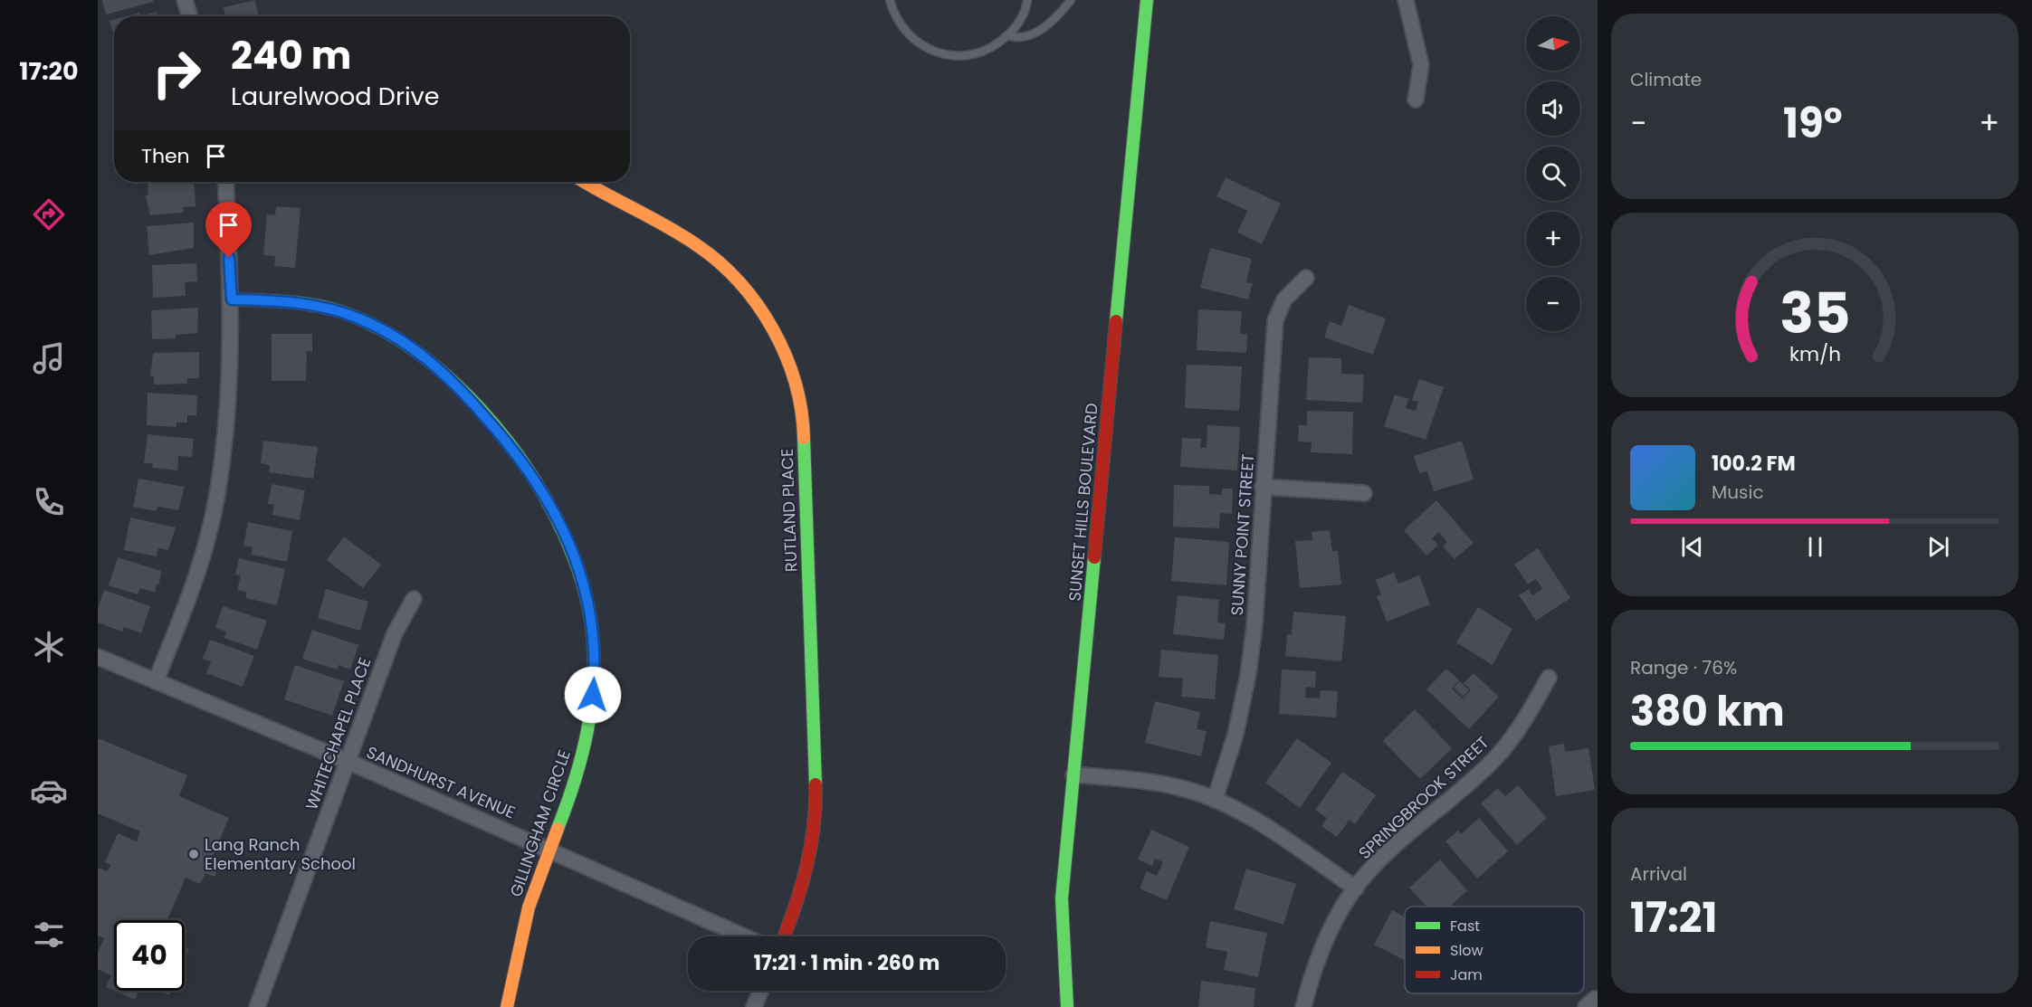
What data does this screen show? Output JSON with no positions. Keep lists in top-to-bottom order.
{
  "streets": {
    "street": [
      "SUNSET HILLS BOULEVARD",
      "RUTLAND PLACE",
      "SUNNY POINT STREET",
      "WHITECHAPEL PLACE",
      "SANDHURST AVENUE",
      "SPRINGBROOK STREET",
      "GILLINGHAM CIRCLE"
    ]
  },
  "crossings": [
    ["WHITECHAPEL PLACE", "SANDHURST AVENUE"],
    ["SANDHURST AVENUE", "GILLINGHAM CIRCLE"]
  ],
  "places": ["Lang Ranch Elementary School"],
  "legend": ["Fast", "Slow", "Jam"],
  "north": "right",
  "page": {
    "tabs": "17:20",
    "tile": [
      "Climate",
      ["Range · 76%", "380 km"],
      ["Arrival", "17:21"]
    ],
    "map_buttons": ["+", "−"],
    "turn": ["240 m", "Laurelwood Drive"],
    "heat": ["−", "19°", "+"],
    "then": "Then",
    "song": ["100.2 FM", "Music"],
    "limit": "40",
    "trip": "17:21 · 1 min · 260 m",
    "gauge": ["35", "km/h"]
  }
}
